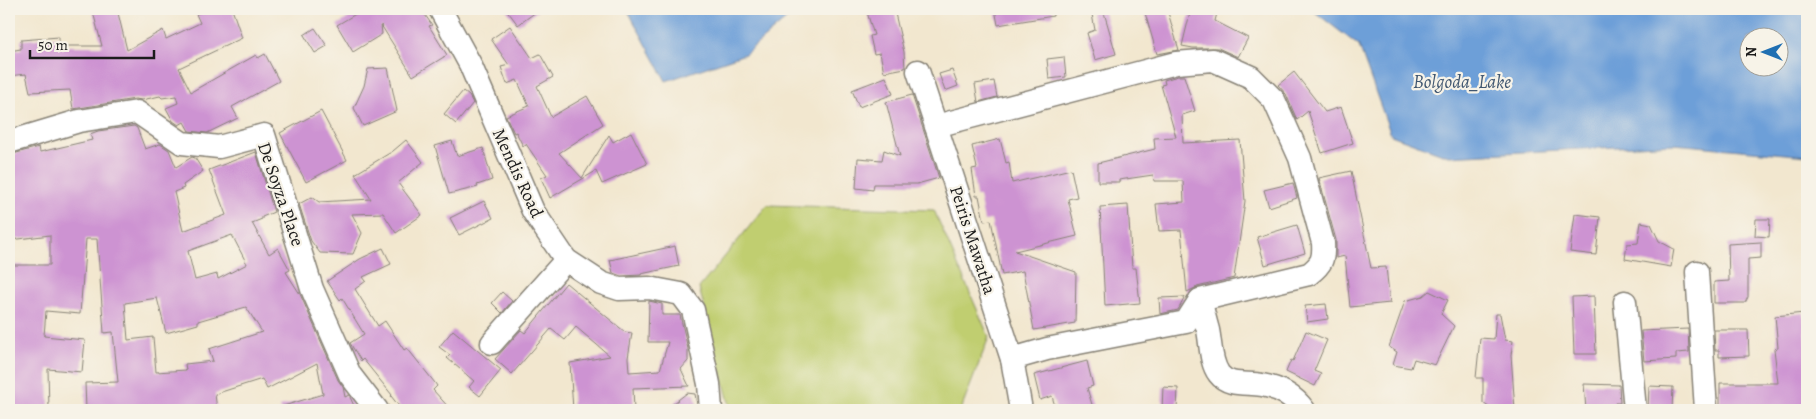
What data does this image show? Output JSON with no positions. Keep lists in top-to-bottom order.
{
  "streets": {
    "street": ["Mendis Road", "De Soyza Place", "Peiris Mawatha"]
  },
  "water": ["Bolgoda_Lake"],
  "scale_bar": "50 m",
  "north": "left"
}
